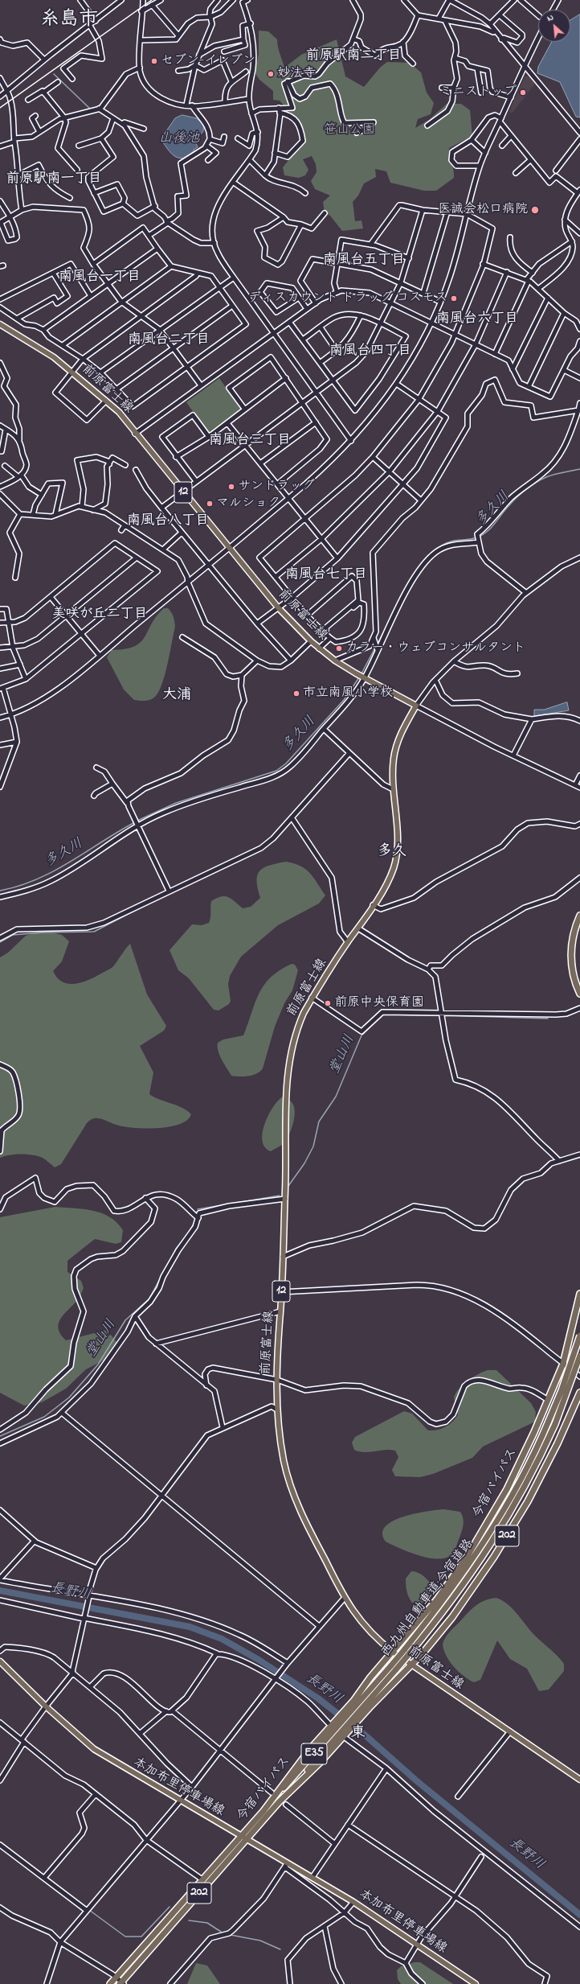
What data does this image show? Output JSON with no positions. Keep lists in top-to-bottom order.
{
  "streets": {
    "highway": [
      "今宿バイパス",
      "202",
      "西九州自動車道;今宿道路",
      "E35"
    ],
    "main road": ["前原富士線", "12", "本加布里停車場線"]
  },
  "crossings": [
    ["前原富士線", "今宿バイパス"],
    ["今宿バイパス", "西九州自動車道;今宿道路"],
    ["今宿バイパス", "E35"],
    ["今宿バイパス", "本加布里停車場線"]
  ],
  "districts": [
    "糸島市",
    "前原駅南二丁目",
    "前原駅南一丁目",
    "南風台五丁目",
    "南風台一丁目",
    "南風台六丁目",
    "南風台二丁目",
    "南風台四丁目",
    "南風台三丁目",
    "南風台八丁目",
    "南風台七丁目",
    "美咲が丘二丁目",
    "大浦",
    "多久",
    "東"
  ],
  "water": [
    "山後池",
    "多久川",
    "堂山川",
    "長野川"
  ],
  "parks": ["笹山公園"],
  "places": [
    "セブン-イレブン",
    "妙法寺",
    "ミニストップ",
    "医誠会松口病院",
    "ディスカウント ドラッグ コスモス",
    "サンドラッグ",
    "マルショク",
    "カラー・ウェブコンサルタント",
    "市立南風小学校",
    "前原中央保育園"
  ],
  "north": "top left"
}
